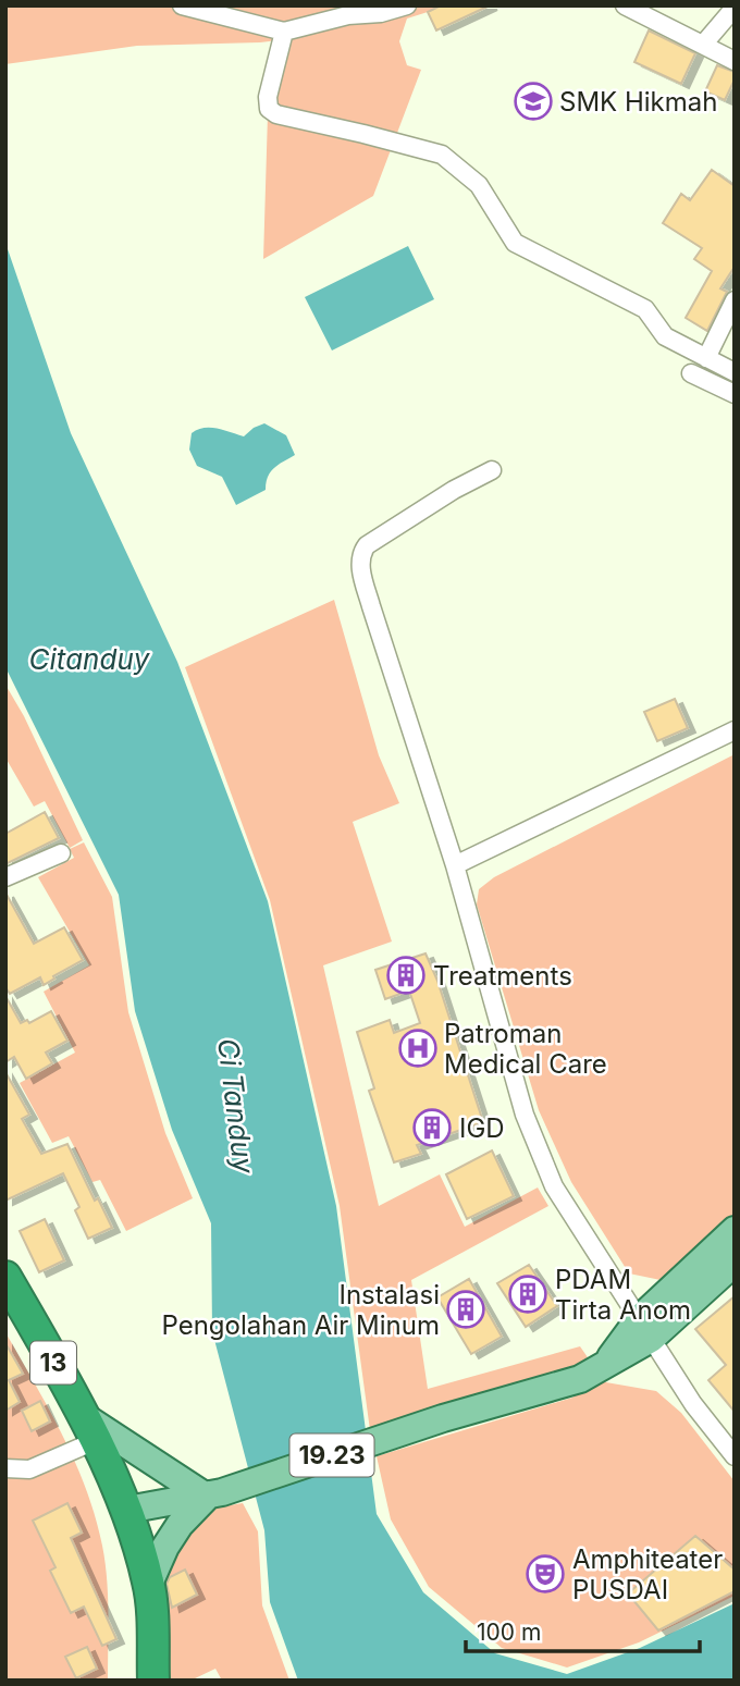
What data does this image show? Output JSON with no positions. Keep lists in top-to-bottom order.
{
  "streets": {
    "highway": ["13"],
    "main road": ["19.23"]
  },
  "crossings": [
    ["13", "19.23"]
  ],
  "water": ["Citanduy", "Ci Tanduy"],
  "places": {
    "school or university": ["SMK Hikmah"],
    "building": [
      "Treatments",
      "IGD",
      "PDAM Tirta Anom",
      "Instalasi Pengolahan Air Minum"
    ],
    "hospital": ["Patroman Medical Care"],
    "theatre": ["Amphiteater PUSDAI"]
  },
  "scale_bar": "100 m"
}
